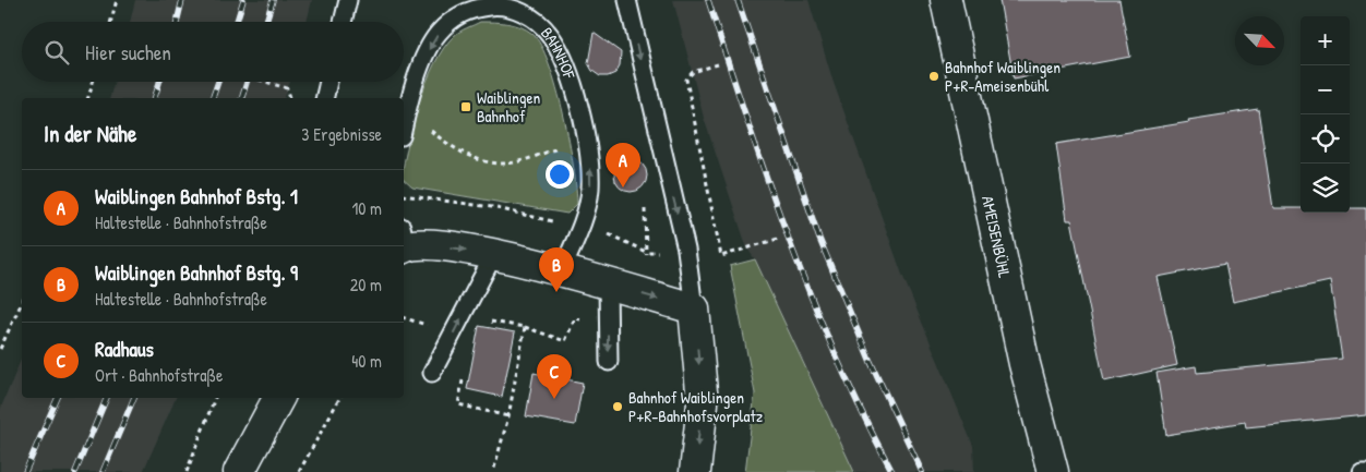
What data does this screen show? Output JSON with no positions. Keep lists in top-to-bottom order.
{
  "streets": {
    "street": ["AMEISENBÜHL"],
    "lane": ["BAHNHOF"]
  },
  "places": {
    "other": ["Bahnhof Waiblingen P+R-Ameisenbühl", "Bahnhof Waiblingen P+R-Bahnhofsvorplatz"],
    "transit": ["Waiblingen Bahnhof"]
  },
  "north": "bottom right",
  "page": {
    "map_buttons": ["+", "−"],
    "search": "Hier suchen",
    "heading": ["In der Nähe", "3 Ergebnisse"],
    "pins": ["A", "B", "C"],
    "list": [
      {
        "mark": "A",
        "name": "Waiblingen Bahnhof Bstg. 1",
        "note": "Haltestelle · Bahnhofstraße",
        "value": "10 m"
      },
      {
        "mark": "B",
        "name": "Waiblingen Bahnhof Bstg. 9",
        "note": "Haltestelle · Bahnhofstraße",
        "value": "20 m"
      },
      {
        "mark": "C",
        "name": "Radhaus",
        "note": "Ort · Bahnhofstraße",
        "value": "40 m"
      }
    ]
  }
}
